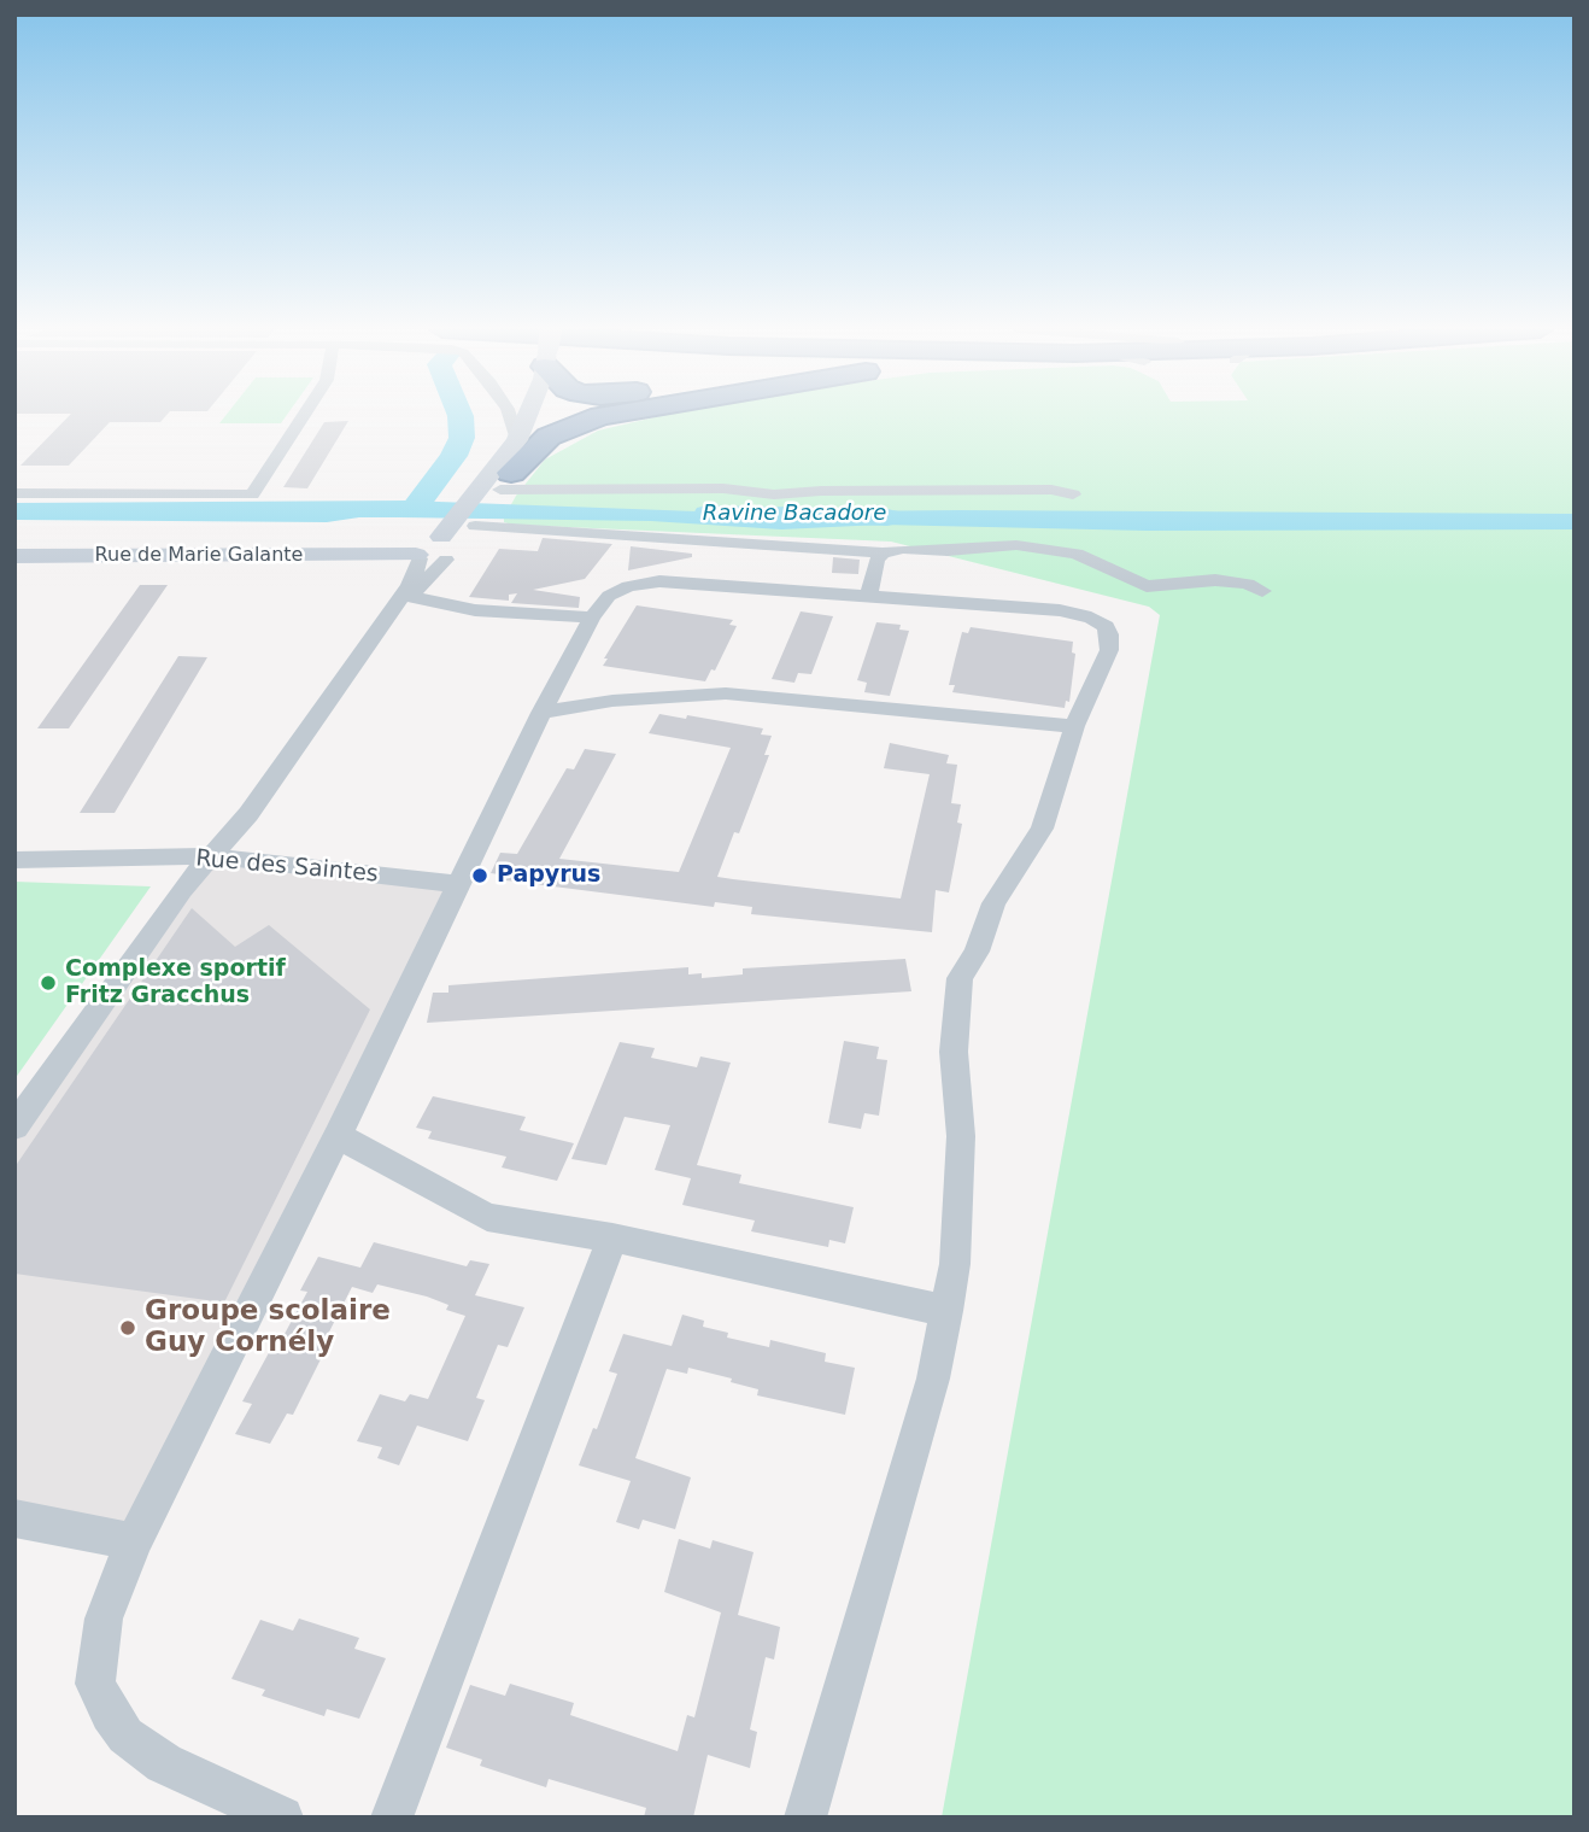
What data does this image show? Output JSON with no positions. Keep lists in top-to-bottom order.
{
  "streets": {
    "main road": ["Rue de Marie Galante"],
    "street": ["Rue des Saintes"]
  },
  "water": ["Ravine Bacadore"],
  "places": ["Papyrus", "Complexe sportif Fritz Gracchus", "Groupe scolaire Guy Cornély"]
}
